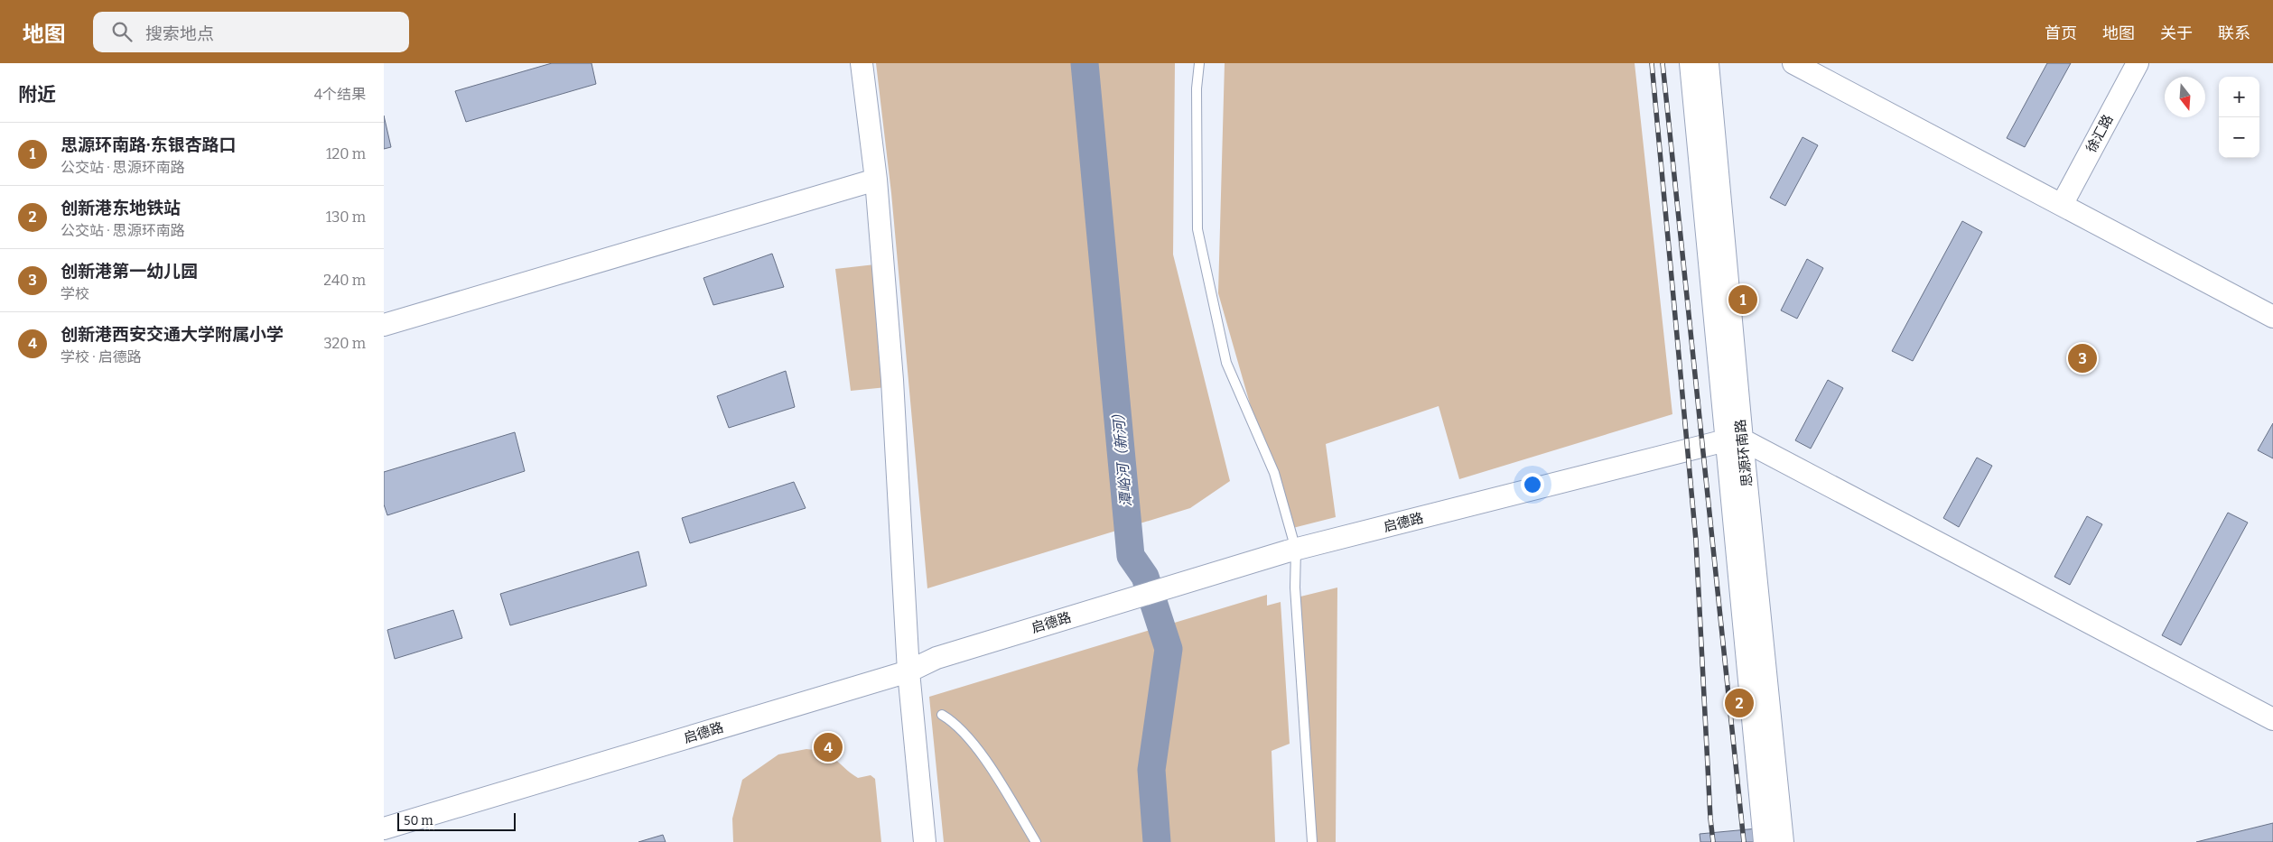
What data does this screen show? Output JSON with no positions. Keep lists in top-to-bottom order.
{
  "streets": {
    "street": ["徐汇路", "思源环南路", "启德路"]
  },
  "crossings": [
    ["思源环南路", "启德路"]
  ],
  "water": ["潭峪河（新河）"],
  "scale_bar": "50 m",
  "north": "bottom",
  "page": {
    "header": "地图",
    "search": "搜索地点",
    "nav": [
      "首页",
      "地图",
      "关于",
      "联系"
    ],
    "heading": ["附近", "4个结果"],
    "map_buttons": ["+", "−"],
    "list": [
      {
        "mark": "1",
        "name": "思源环南路·东银杏路口",
        "note": "公交站 · 思源环南路",
        "value": "120 m"
      },
      {
        "mark": "2",
        "name": "创新港东地铁站",
        "note": "公交站 · 思源环南路",
        "value": "130 m"
      },
      {
        "mark": "3",
        "name": "创新港第一幼儿园",
        "note": "学校",
        "value": "240 m"
      },
      {
        "mark": "4",
        "name": "创新港西安交通大学附属小学",
        "note": "学校 · 启德路",
        "value": "320 m"
      }
    ],
    "pins": [
      "1",
      "3",
      "2",
      "4"
    ],
    "scale": "50 m"
  }
}
